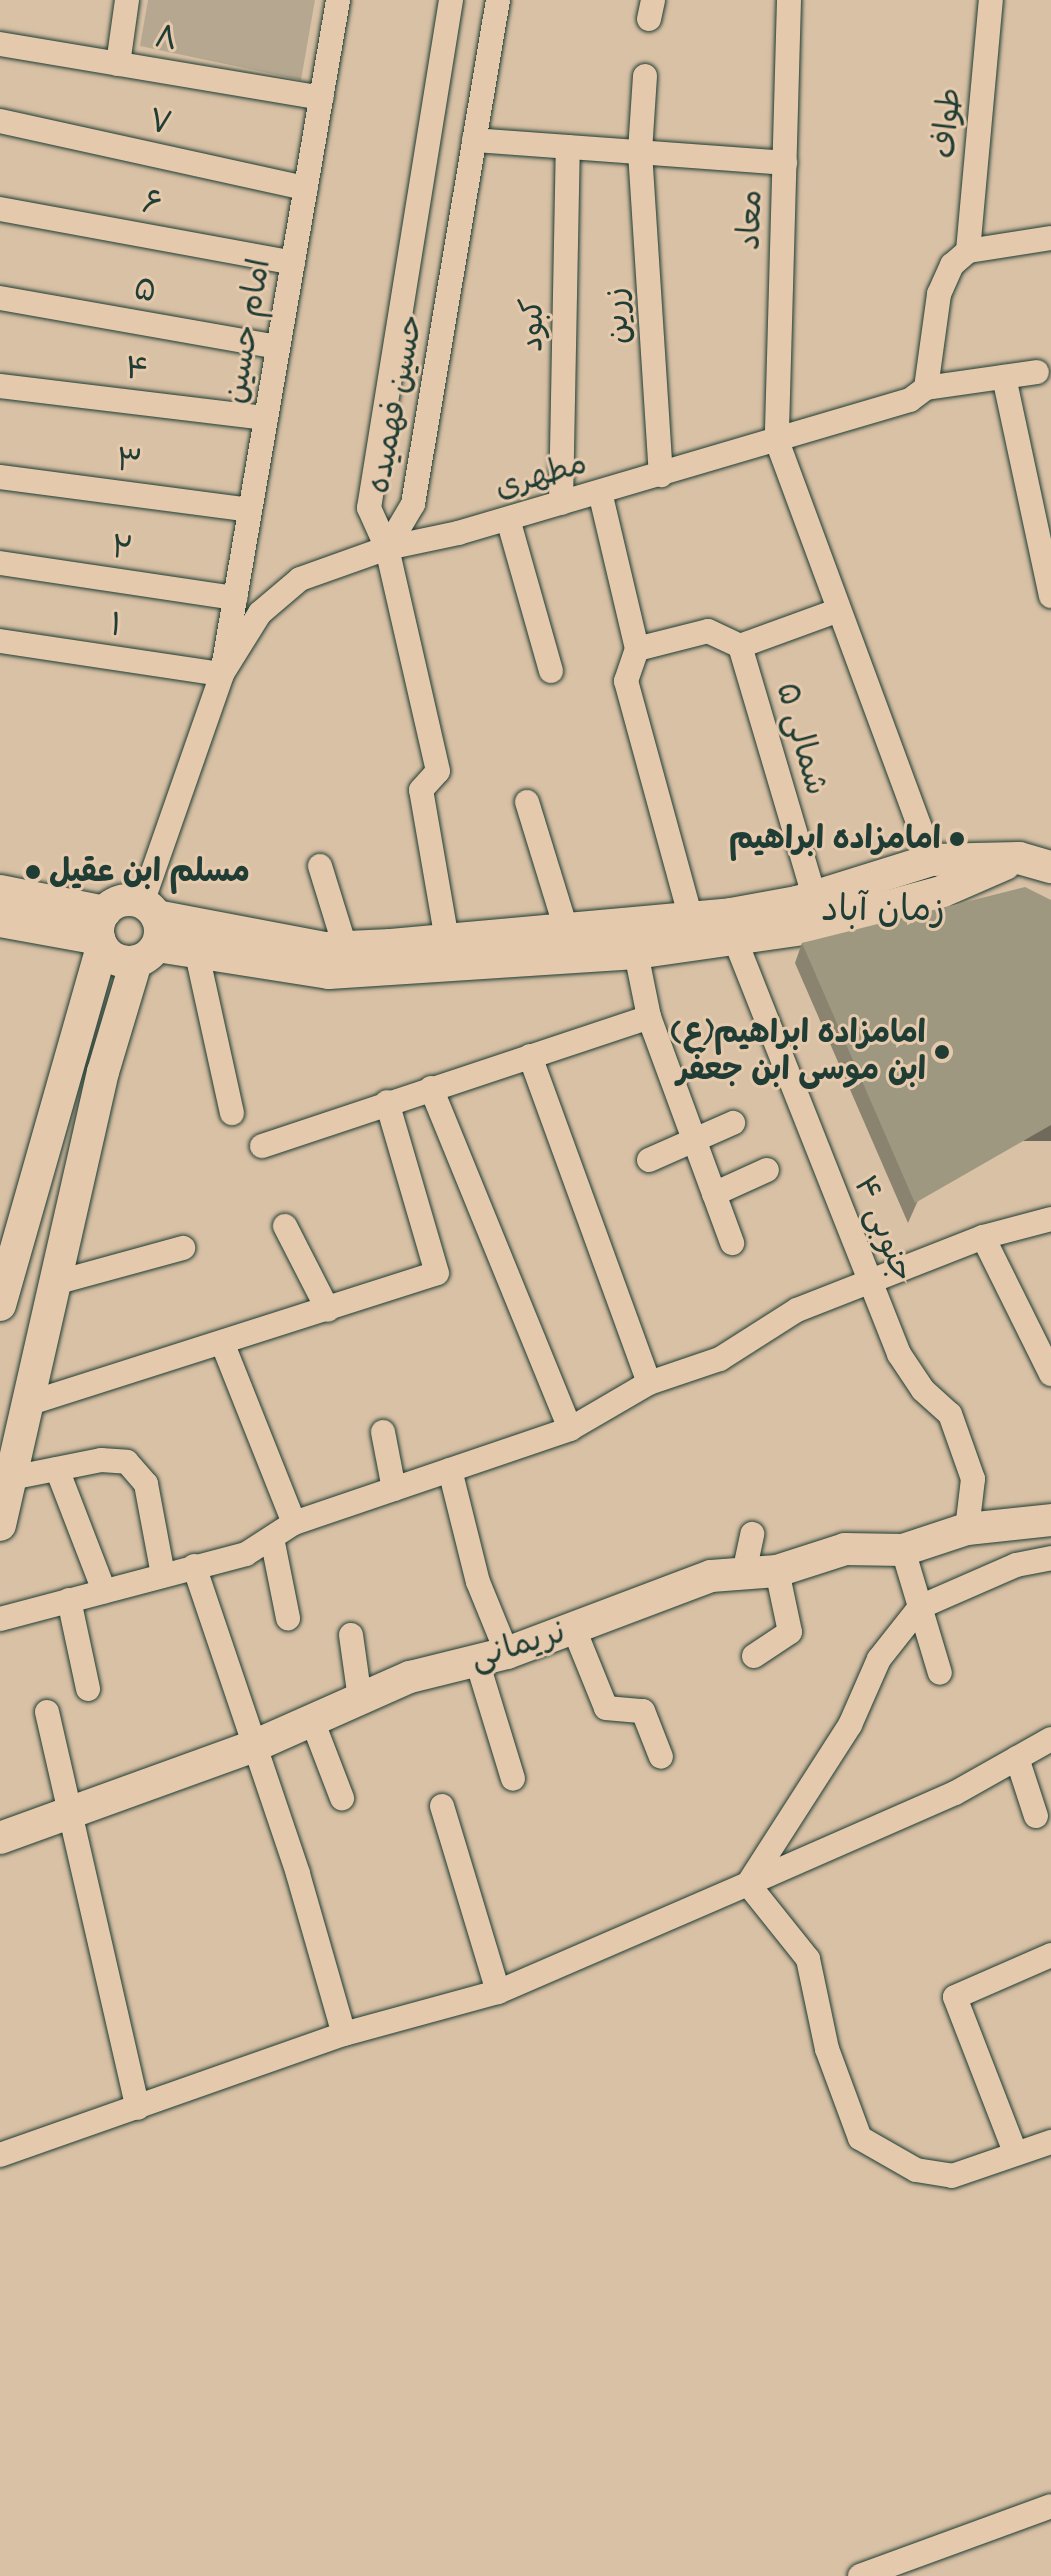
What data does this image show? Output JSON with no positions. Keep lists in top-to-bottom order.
{
  "streets": {
    "street": [
      "۸",
      "۷",
      "طواف",
      "۶",
      "معاد",
      "۵",
      "زرین",
      "کبود",
      "امام حسین",
      "۴",
      "حسین فهمیده",
      "۳",
      "مطهری",
      "۲",
      "۱",
      "۵ شمالی",
      "۴ جنوبی",
      "نریمانی"
    ]
  },
  "crossings": [
    ["۸", "امام حسین"],
    ["۷", "امام حسین"],
    ["۶", "امام حسین"],
    ["معاد", "مطهری"],
    ["۵", "امام حسین"],
    ["زرین", "مطهری"],
    ["کبود", "مطهری"],
    ["امام حسین", "۴"],
    ["امام حسین", "۳"],
    ["امام حسین", "مطهری"],
    ["امام حسین", "۲"],
    ["امام حسین", "۱"],
    ["حسین فهمیده", "مطهری"],
    ["مطهری", "۱"],
    ["۴ جنوبی", "نریمانی"]
  ],
  "districts": ["زمان آباد"],
  "places": ["امامزاده ابراهیم", "مسلم ابن عقیل", "(ع)امامزاده ابراهیم ابن موسی ابن جعفر"]
}
